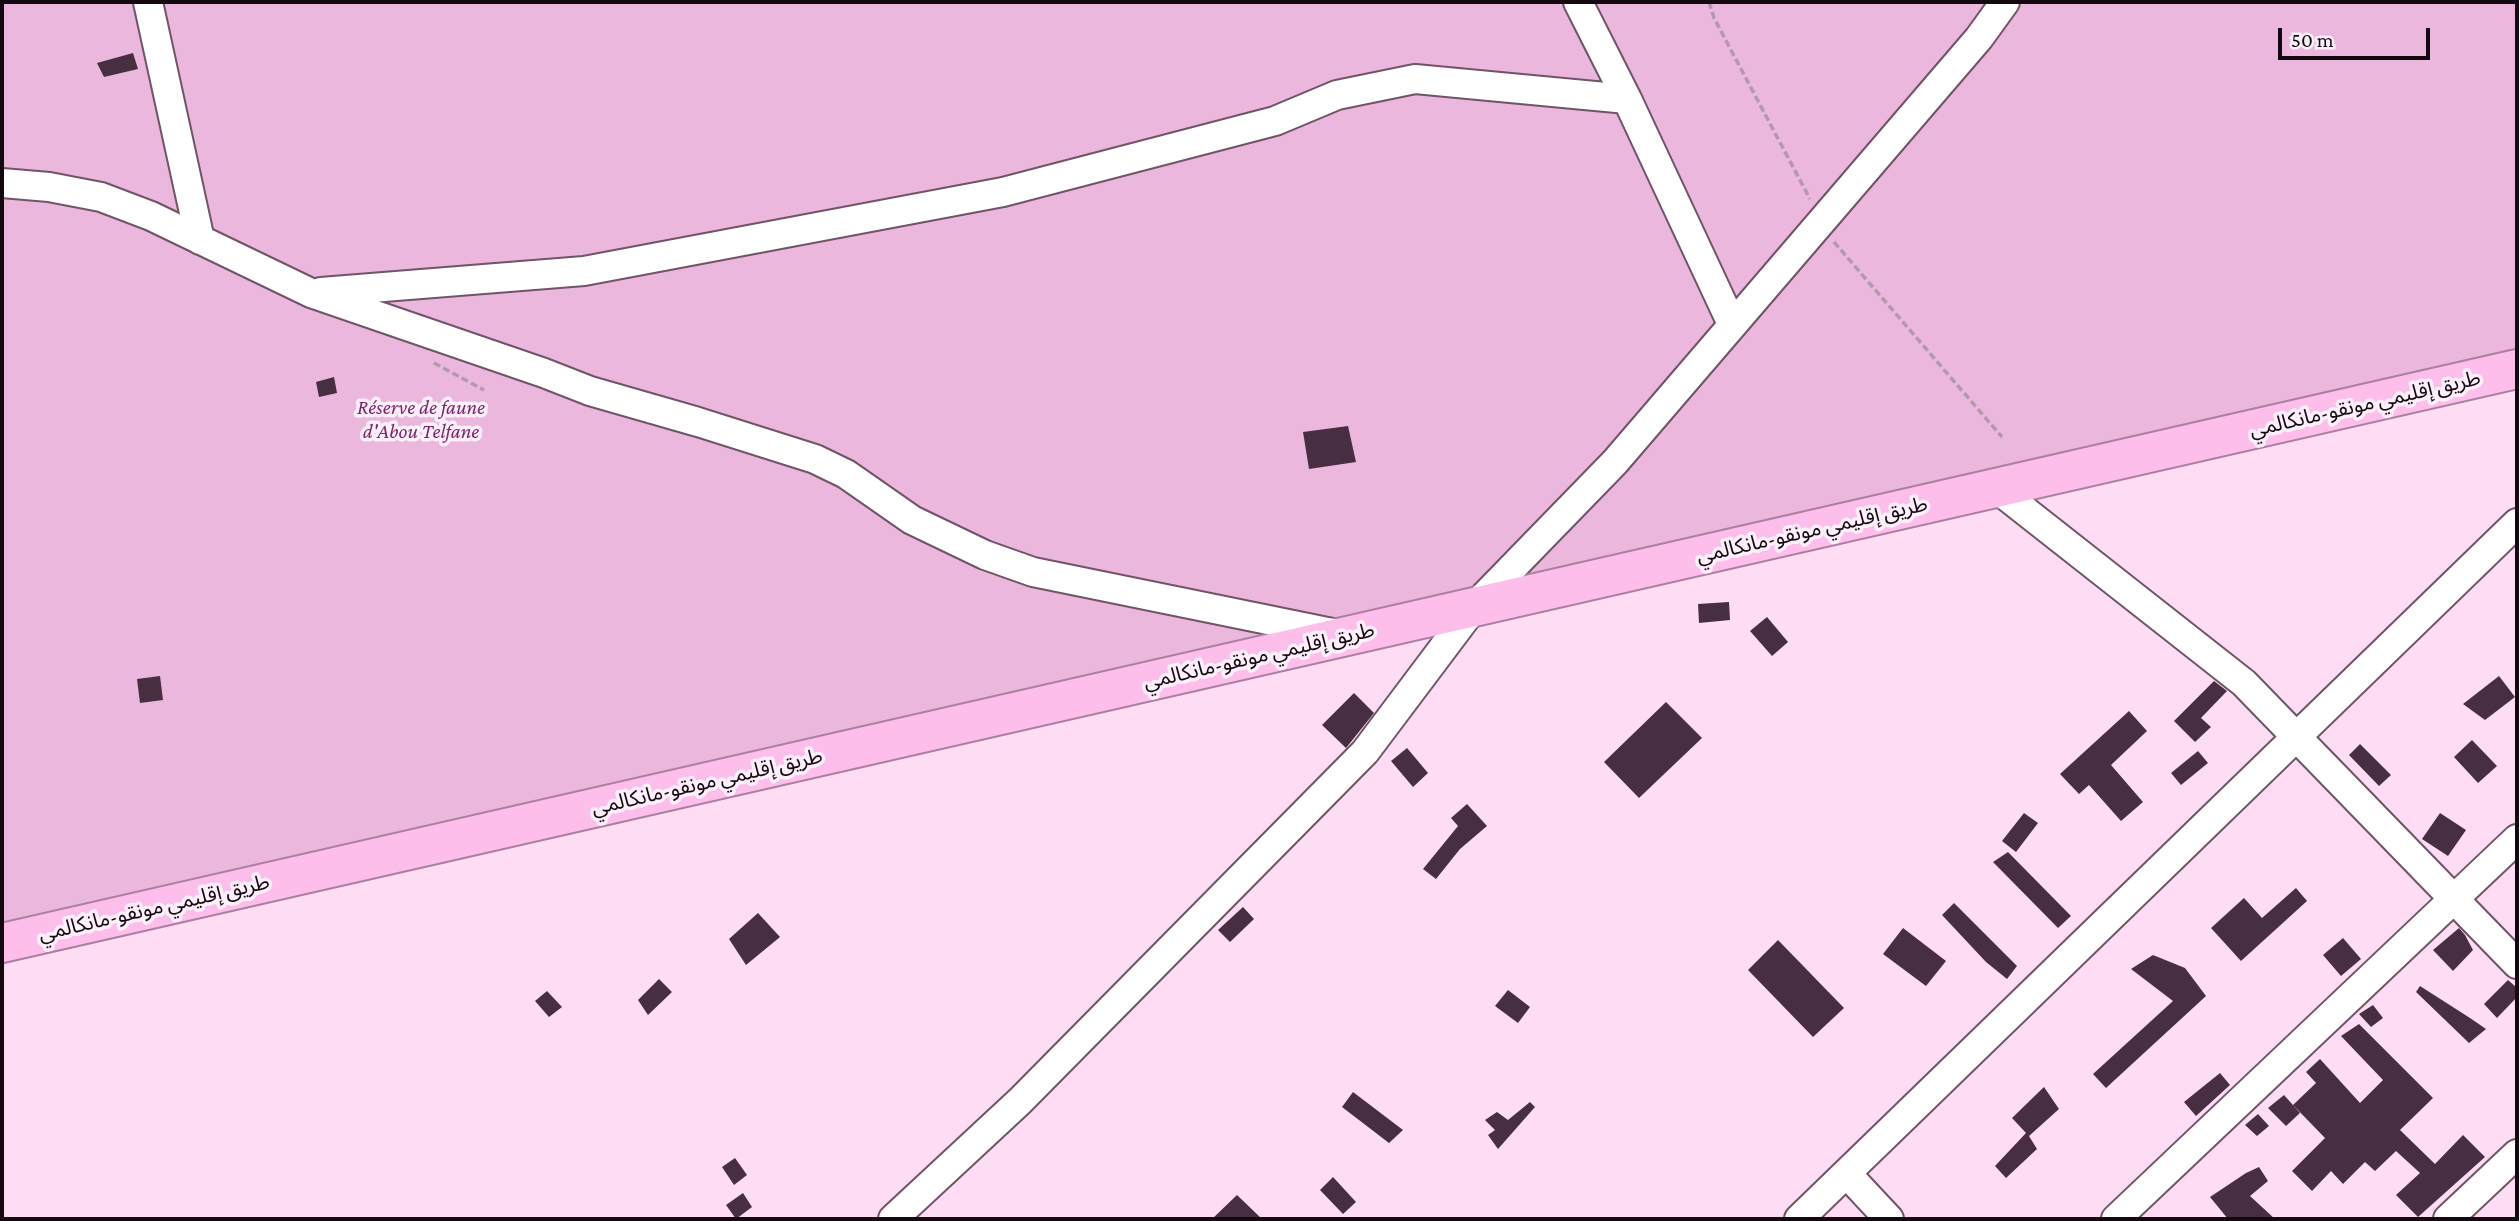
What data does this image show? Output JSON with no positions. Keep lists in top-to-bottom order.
{
  "streets": {
    "highway": ["طريق إقليمي مونقو-مانكالمي"]
  },
  "parks": ["Réserve de faune d'Abou Telfane"],
  "scale_bar": "50 m"
}
